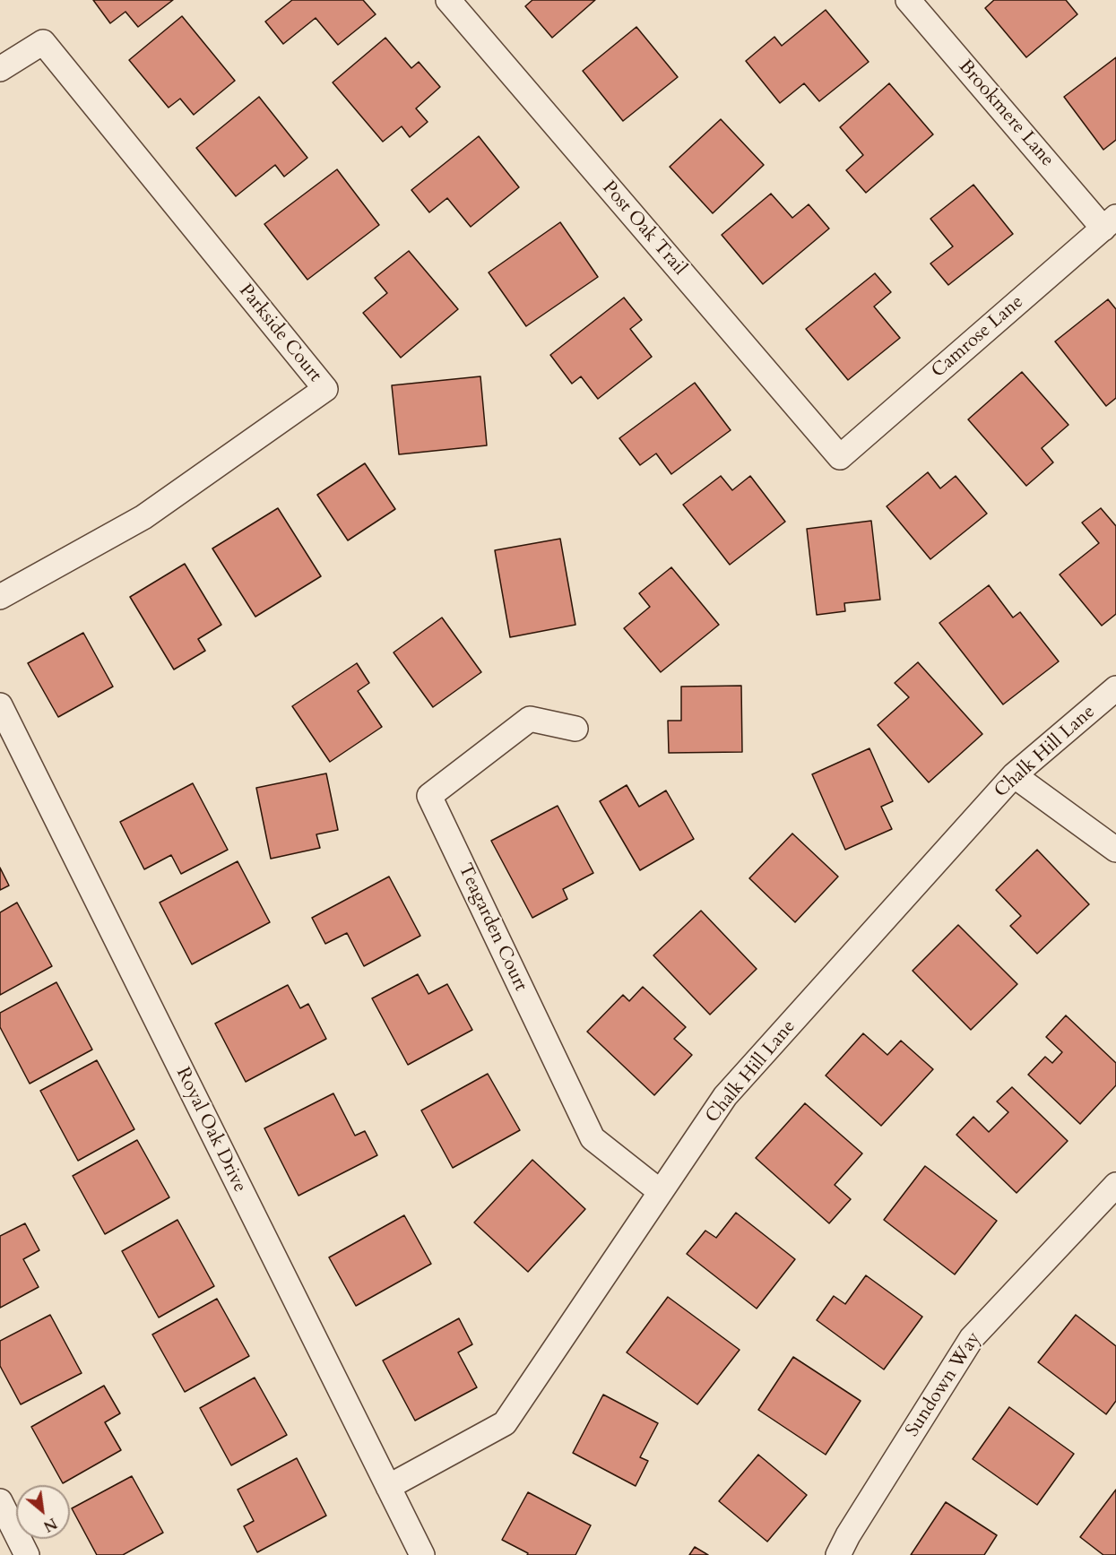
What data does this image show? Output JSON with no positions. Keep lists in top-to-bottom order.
{
  "streets": {
    "street": [
      "Brookmere Lane",
      "Post Oak Trail",
      "Parkside Court",
      "Camrose Lane",
      "Chalk Hill Lane",
      "Teagarden Court",
      "Royal Oak Drive",
      "Sundown Way"
    ]
  },
  "crossings": [
    ["Brookmere Lane", "Camrose Lane"],
    ["Post Oak Trail", "Camrose Lane"],
    ["Chalk Hill Lane", "Teagarden Court"],
    ["Chalk Hill Lane", "Royal Oak Drive"]
  ],
  "north": "bottom right"
}
